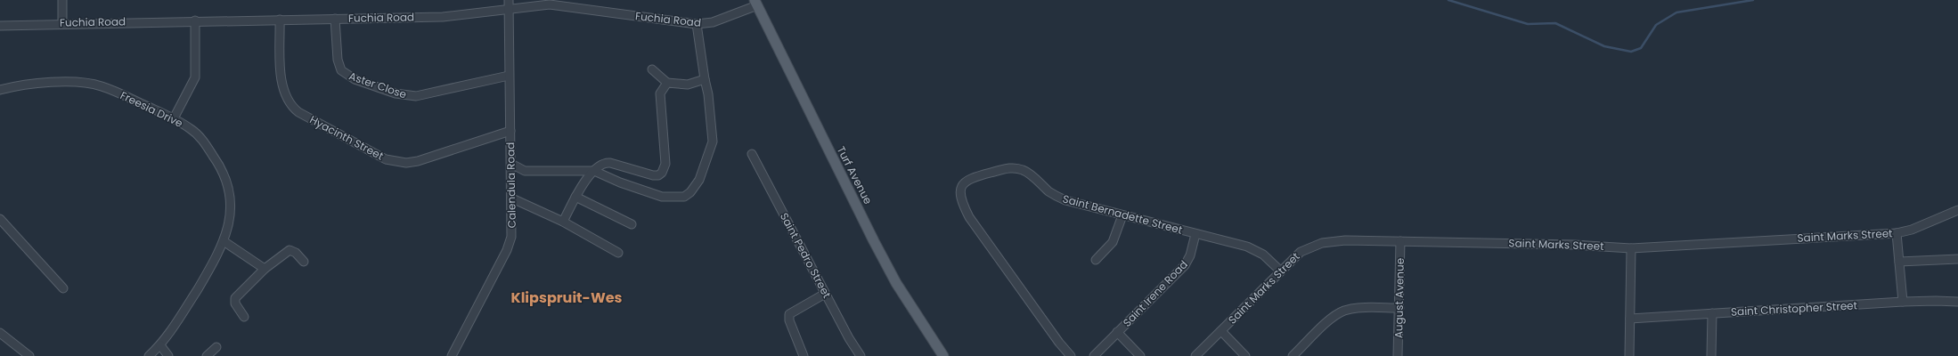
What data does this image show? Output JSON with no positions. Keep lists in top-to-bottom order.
{
  "streets": {
    "main road": ["Turf Avenue"],
    "street": [
      "Fuchia Road",
      "Aster Close",
      "Freesia Drive",
      "Hyacinth Street",
      "Calendula Road",
      "Saint Bernadette Street",
      "Saint Marks Street",
      "Saint Pedro Street",
      "Saint Irene Road",
      "August Avenue",
      "Saint Christopher Street"
    ]
  },
  "crossings": [
    ["Fuchia Road", "Aster Close"],
    ["Fuchia Road", "Hyacinth Street"],
    ["Fuchia Road", "Turf Avenue"],
    ["Fuchia Road", "Calendula Road"],
    ["Aster Close", "Calendula Road"],
    ["Hyacinth Street", "Calendula Road"],
    ["Saint Bernadette Street", "Saint Marks Street"],
    ["Saint Bernadette Street", "Saint Irene Road"],
    ["Saint Marks Street", "August Avenue"]
  ],
  "districts": ["Klipspruit-Wes"]
}
